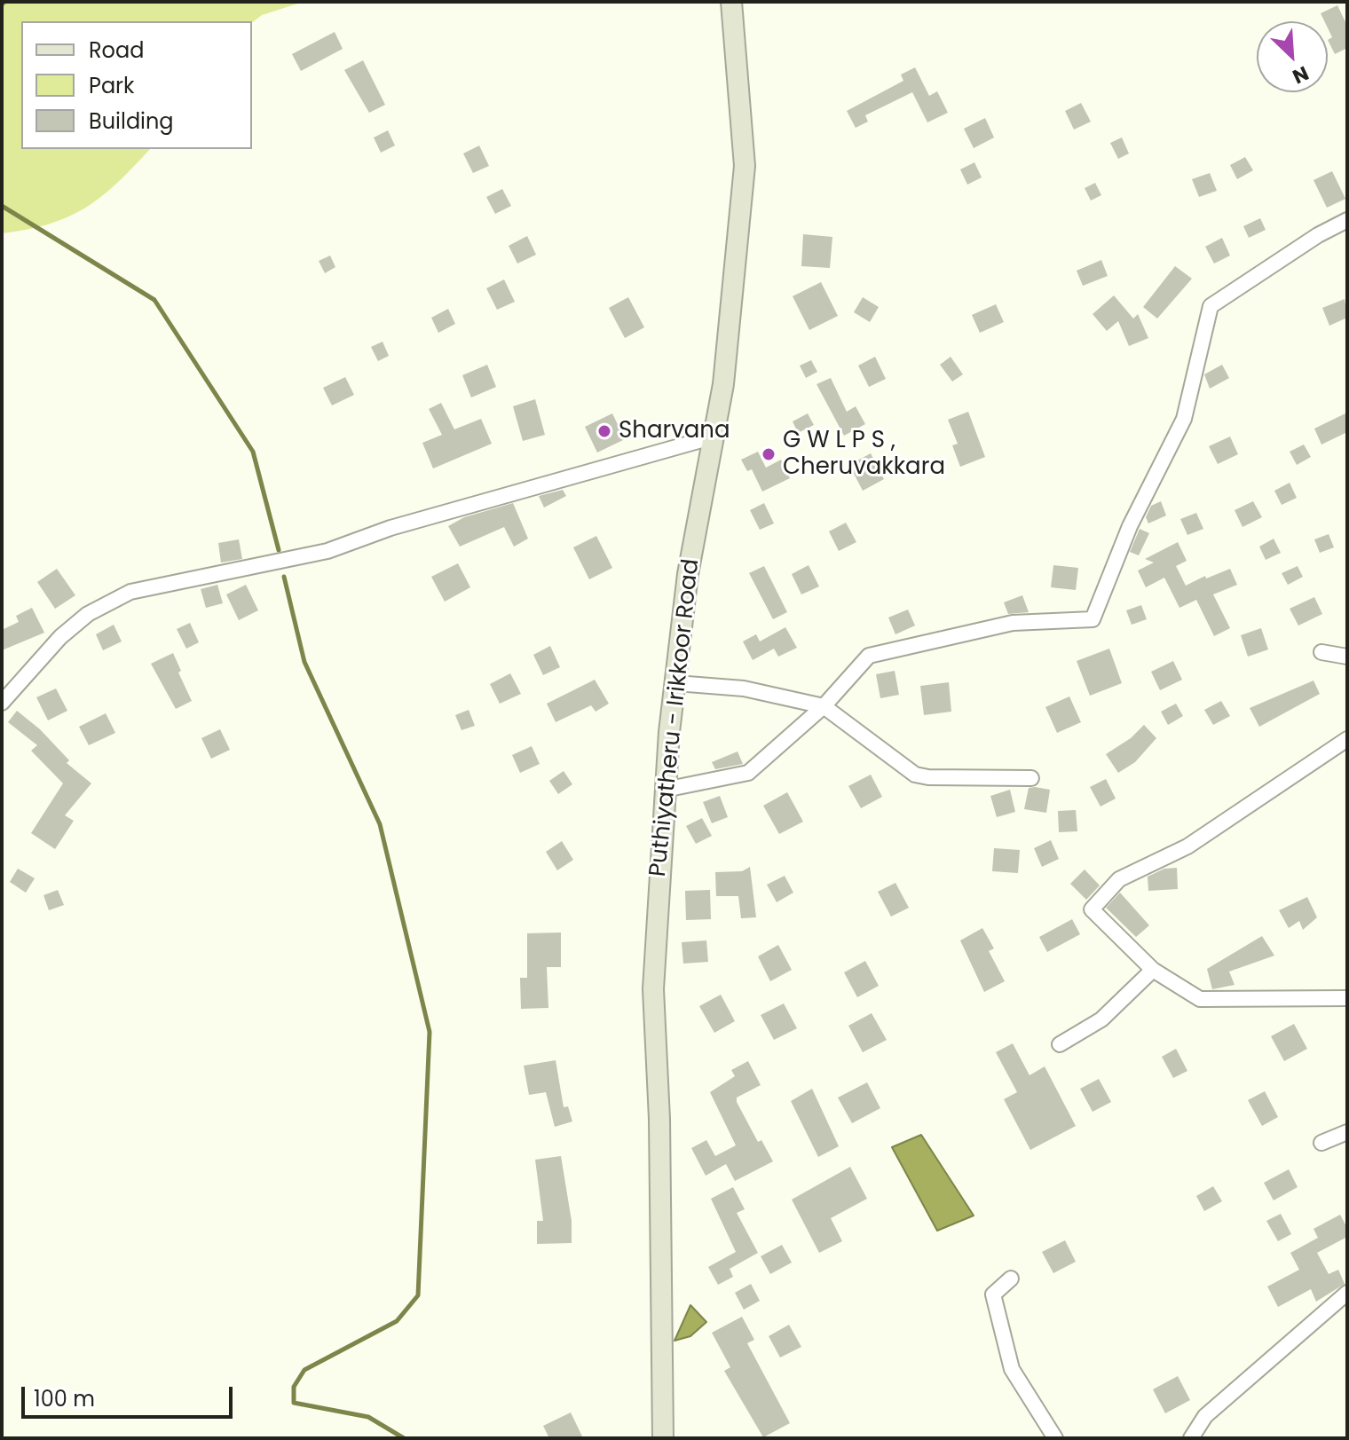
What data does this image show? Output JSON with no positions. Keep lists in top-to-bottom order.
{
  "streets": {
    "main road": ["Puthiyatheru - Irikkoor Road"]
  },
  "places": ["Sharvana", "G W L P S , Cheruvakkara"],
  "legend": ["Road", "Park", "Building"],
  "scale_bar": "100 m",
  "north": "bottom right"
}
